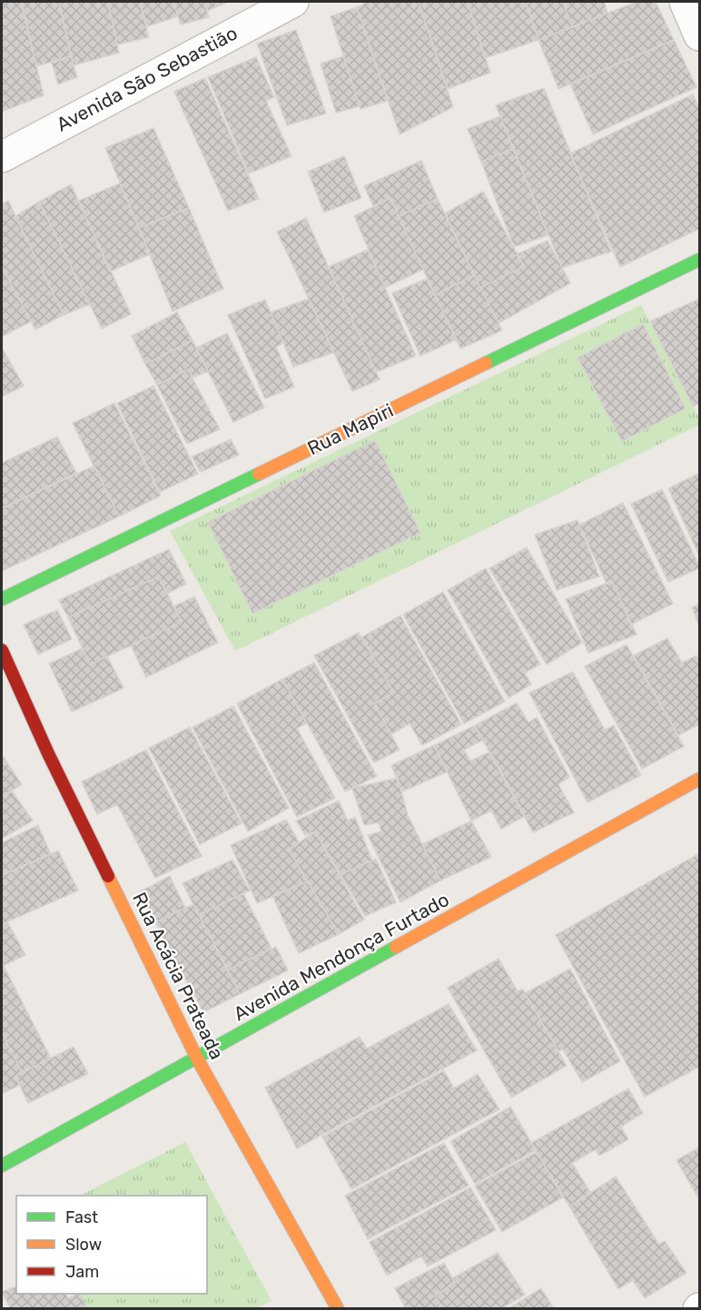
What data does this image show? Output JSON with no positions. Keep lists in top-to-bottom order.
{
  "streets": {
    "street": [
      "Avenida São Sebastião",
      "Rua Mapiri",
      "Avenida Mendonça Furtado",
      "Rua Acácia Prateada"
    ]
  },
  "crossings": [
    ["Avenida Mendonça Furtado", "Rua Acácia Prateada"]
  ],
  "legend": ["Fast", "Slow", "Jam"]
}
